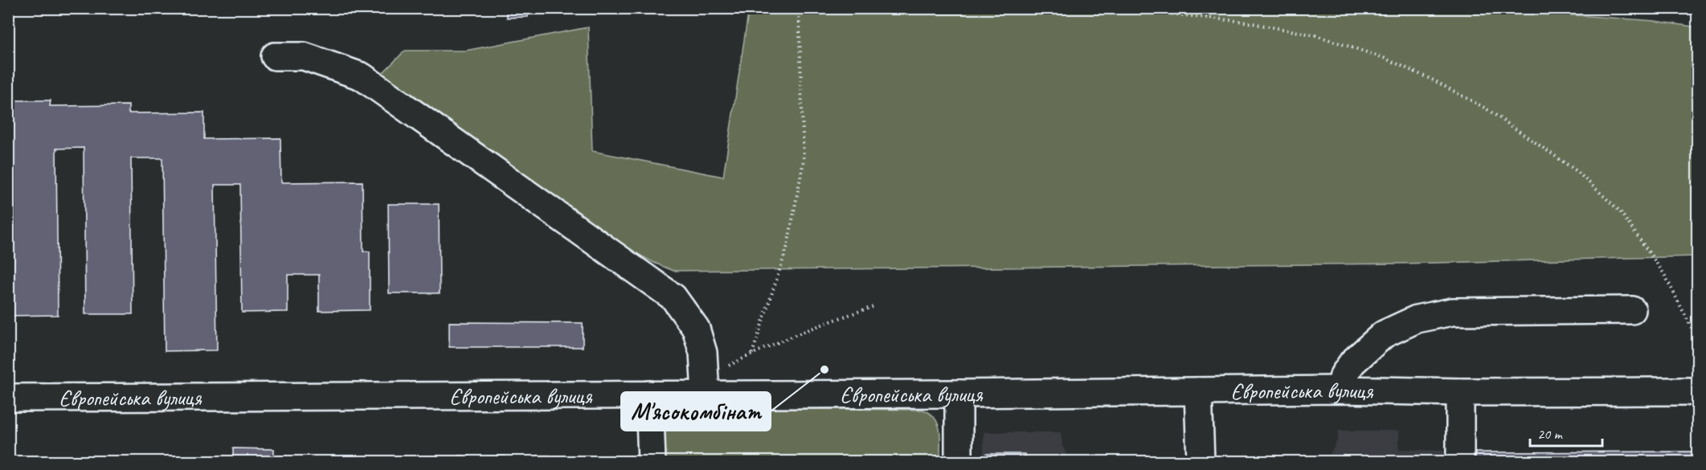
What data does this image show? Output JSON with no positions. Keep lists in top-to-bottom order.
{
  "streets": {
    "main road": ["Європейська вулиця"]
  },
  "places": ["М'ясокомбінат"],
  "scale_bar": "20 m"
}
